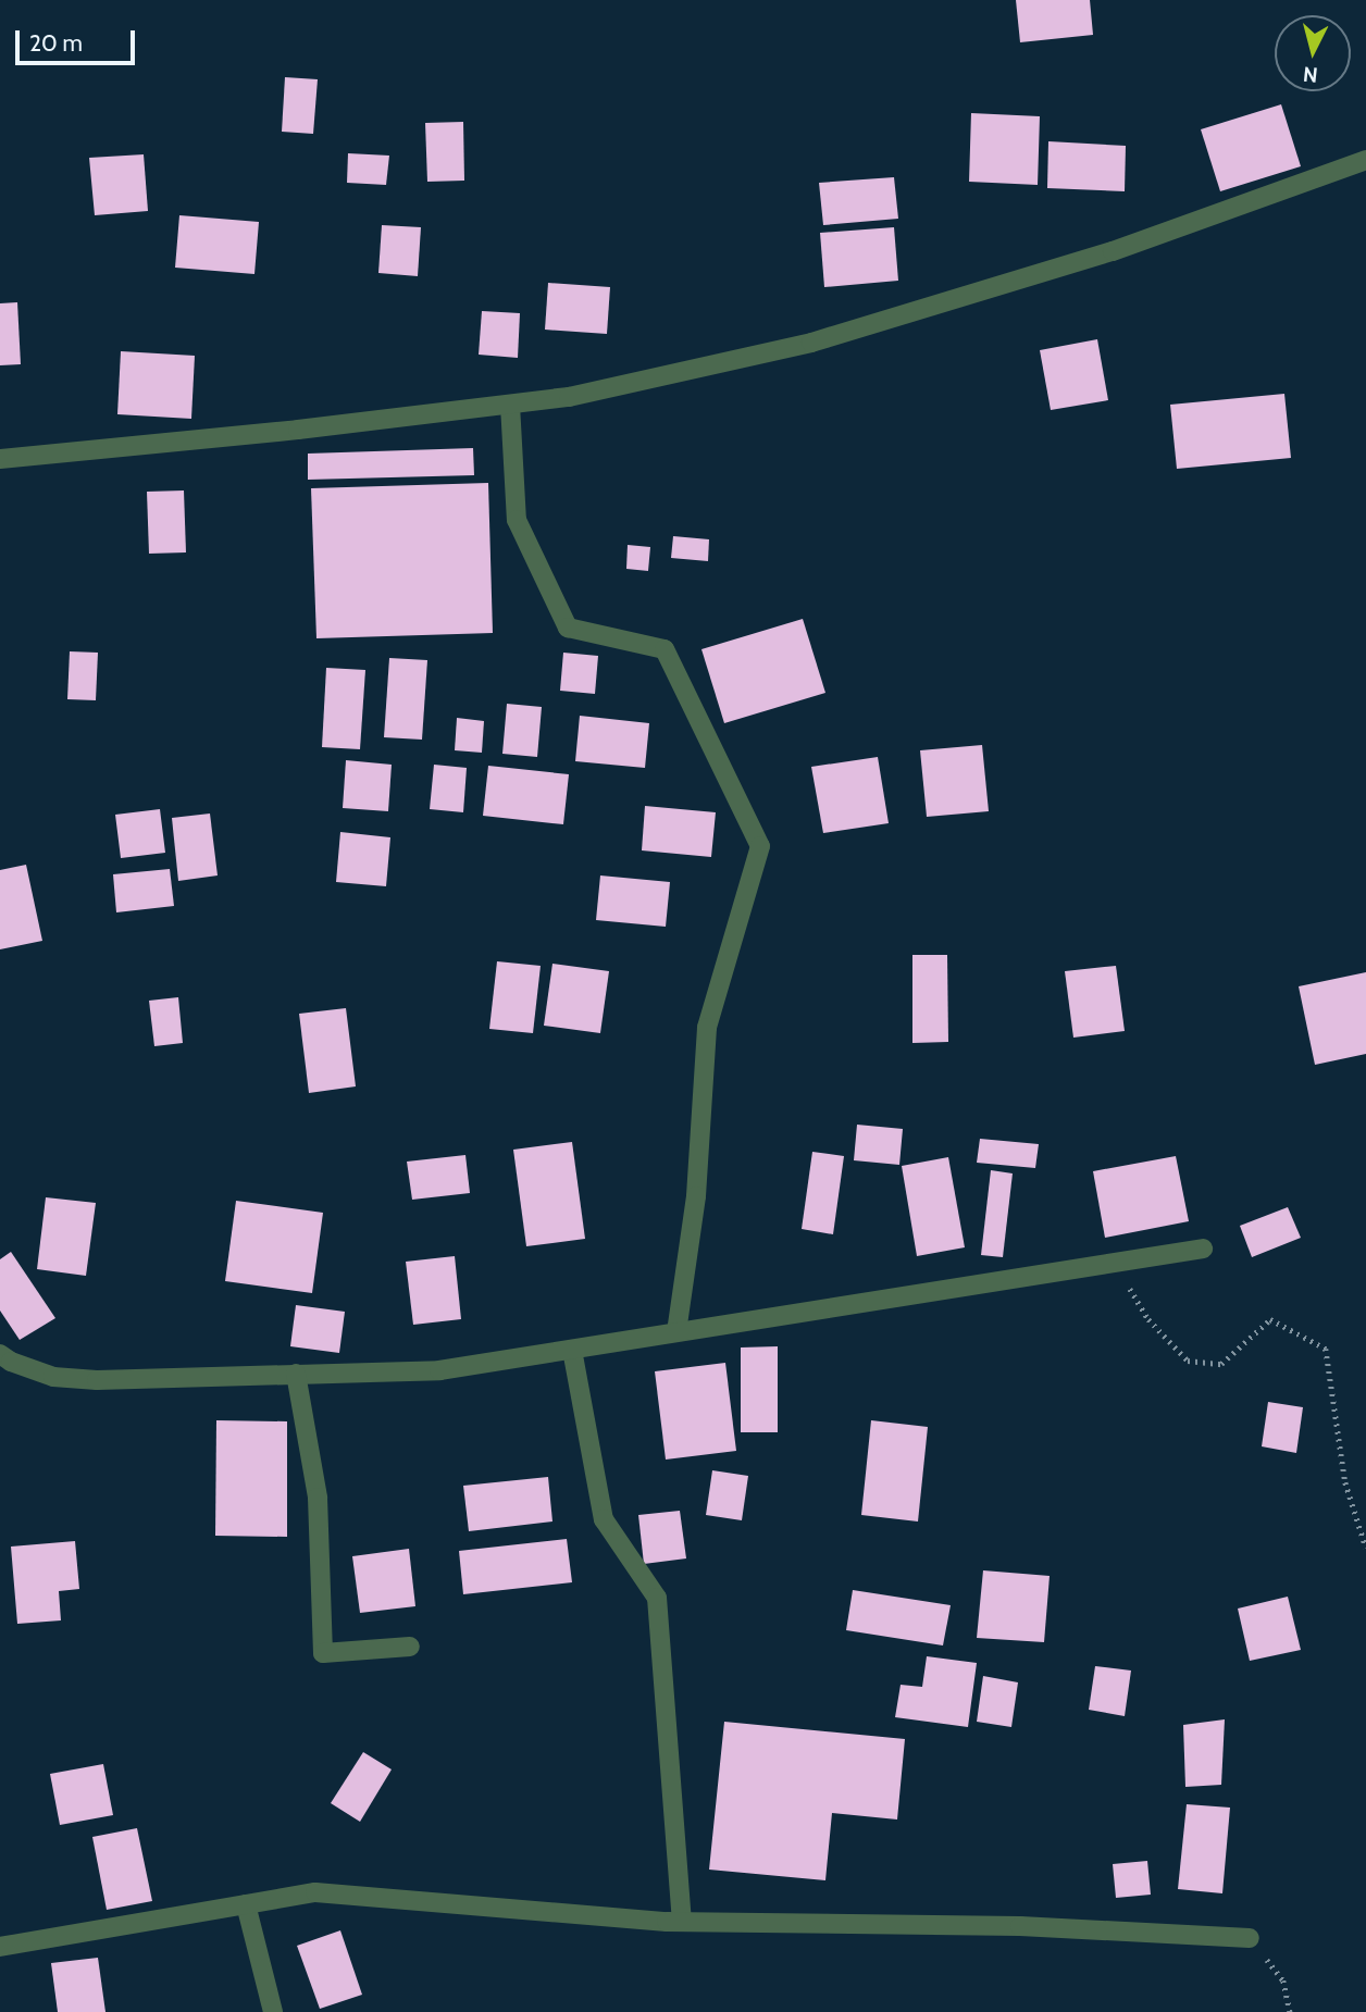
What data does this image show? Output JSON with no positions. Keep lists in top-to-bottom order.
{
  "scale_bar": "20 m",
  "north": "bottom"
}
